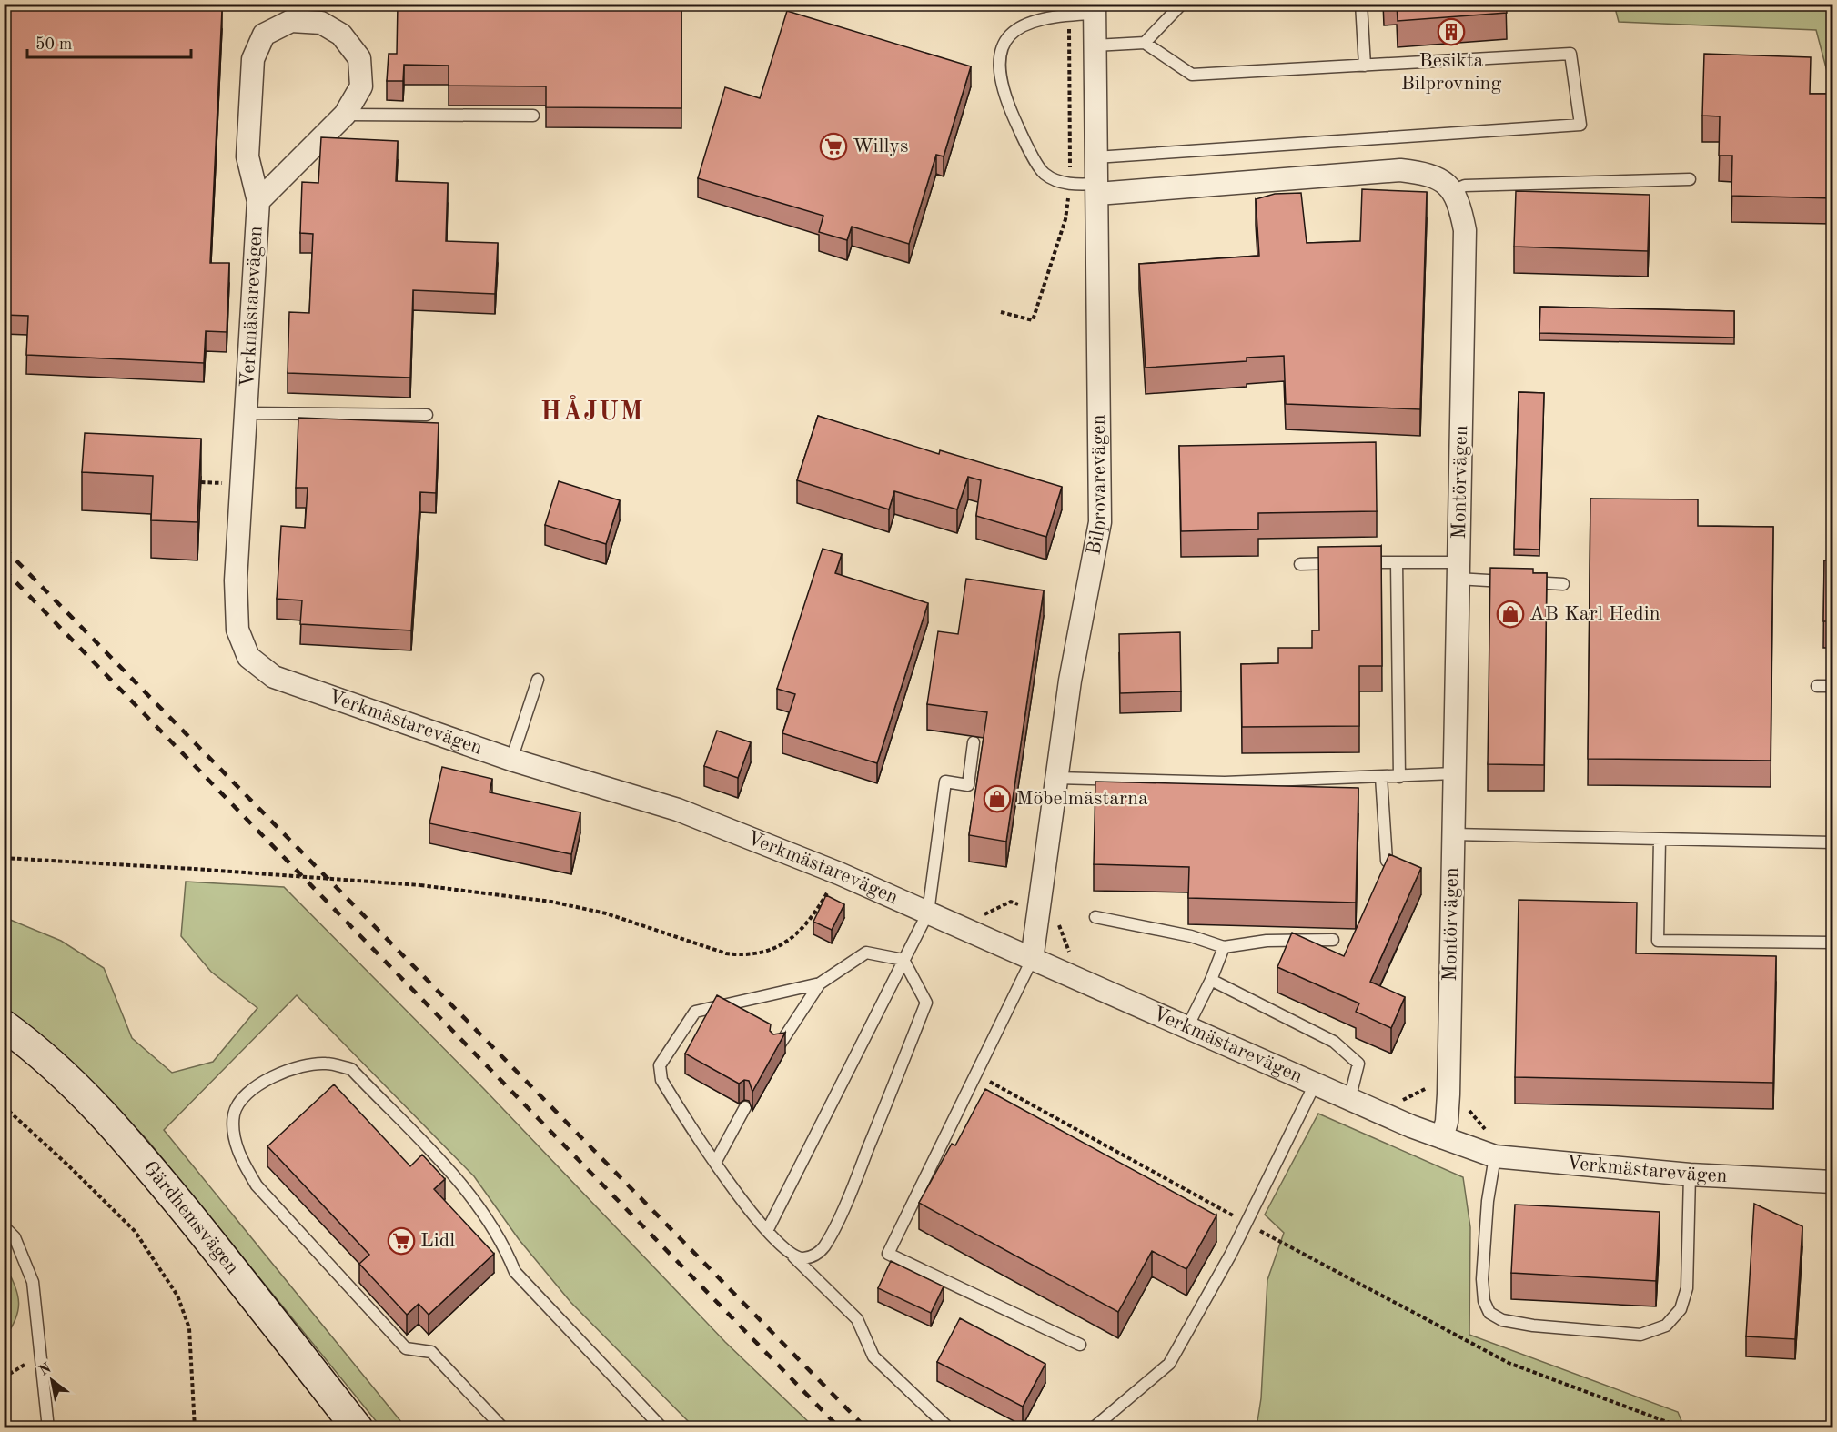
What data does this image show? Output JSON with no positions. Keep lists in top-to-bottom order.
{
  "streets": {
    "main road": ["Gärdhemsvägen"],
    "street": ["Verkmästarevägen", "Montörvägen", "Bilprovarevägen"]
  },
  "crossings": [
    ["Verkmästarevägen", "Montörvägen"],
    ["Verkmästarevägen", "Bilprovarevägen"]
  ],
  "districts": ["HÅJUM"],
  "places": {
    "building": ["Besikta Bilprovning"],
    "supermarket": ["Willys", "Lidl"],
    "shop": ["AB Karl Hedin", "Möbelmästarna"]
  },
  "scale_bar": "50 m",
  "north": "top left"
}
